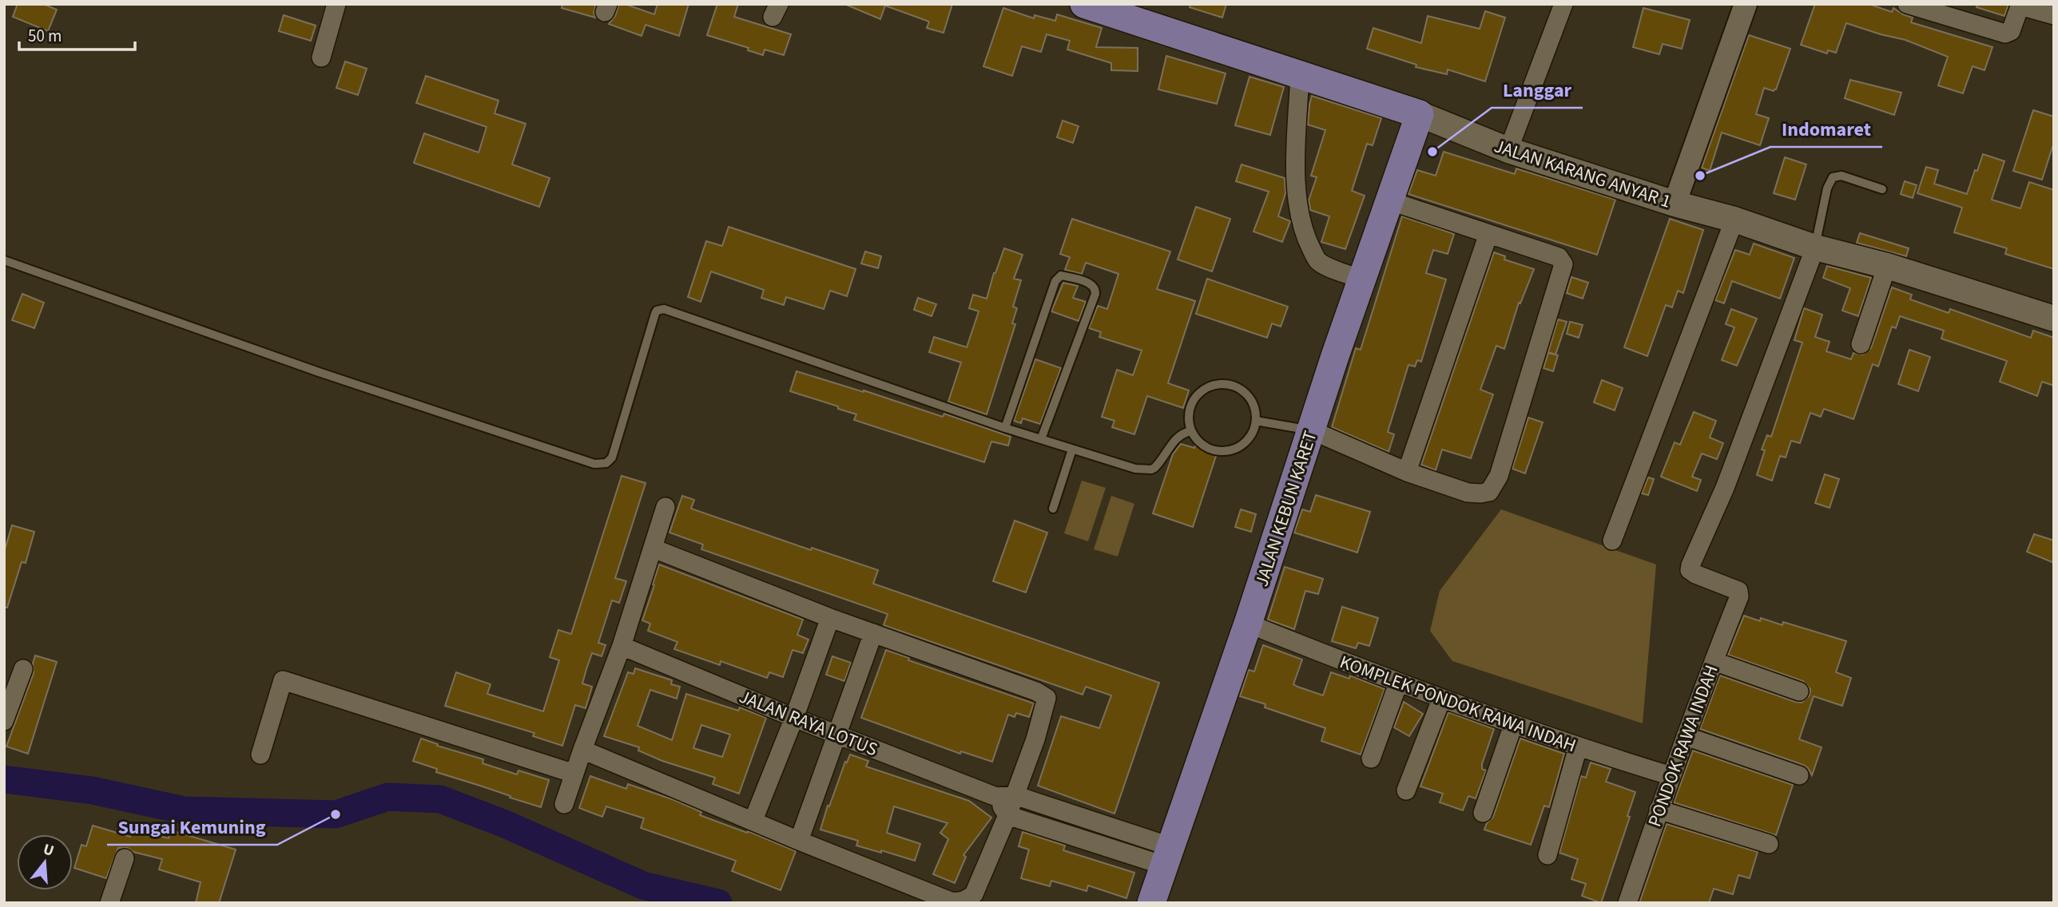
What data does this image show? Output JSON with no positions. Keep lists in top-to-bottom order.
{
  "streets": {
    "main road": ["JALAN KARANG ANYAR 1", "JALAN KEBUN KARET"],
    "street": ["KOMPLEK PONDOK RAWA INDAH", "JALAN RAYA LOTUS", "PONDOK RAWA INDAH"]
  },
  "crossings": [
    ["JALAN KARANG ANYAR 1", "JALAN KEBUN KARET"],
    ["JALAN KARANG ANYAR 1", "PONDOK RAWA INDAH"],
    ["JALAN KEBUN KARET", "KOMPLEK PONDOK RAWA INDAH"],
    ["JALAN KEBUN KARET", "JALAN RAYA LOTUS"],
    ["KOMPLEK PONDOK RAWA INDAH", "PONDOK RAWA INDAH"]
  ],
  "places": ["Langgar", "Indomaret", "Sungai Kemuning"],
  "scale_bar": "50 m",
  "north": "top"
}
